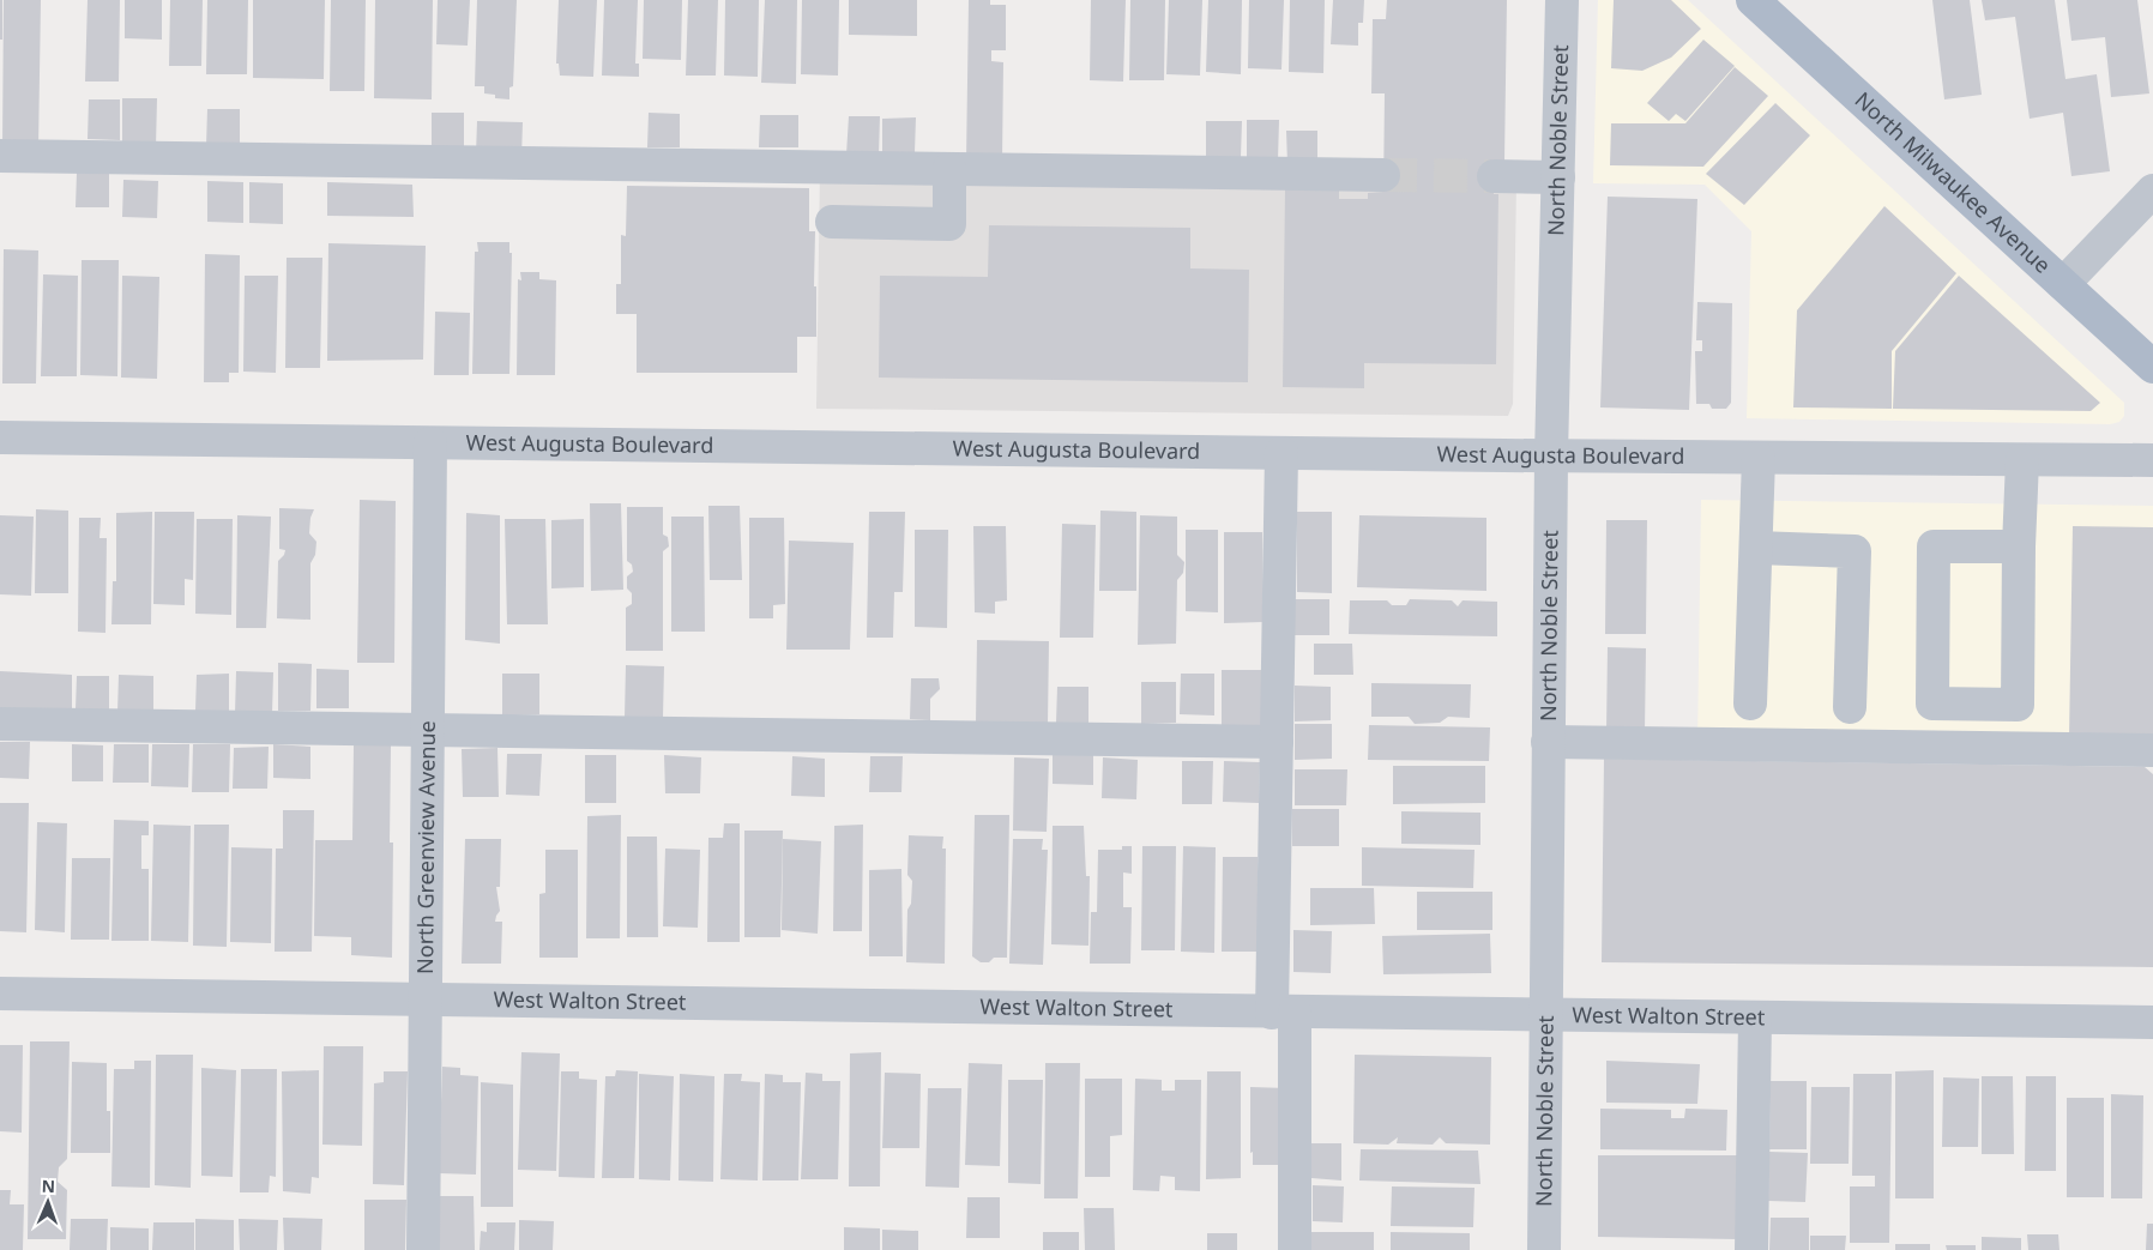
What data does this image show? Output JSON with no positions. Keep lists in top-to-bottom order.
{
  "streets": {
    "main road": ["North Milwaukee Avenue"],
    "street": [
      "North Noble Street",
      "West Augusta Boulevard",
      "North Greenview Avenue",
      "West Walton Street"
    ]
  },
  "crossings": [
    ["North Noble Street", "West Augusta Boulevard"],
    ["North Noble Street", "West Walton Street"],
    ["West Augusta Boulevard", "North Greenview Avenue"],
    ["North Greenview Avenue", "West Walton Street"]
  ],
  "north": "top"
}
